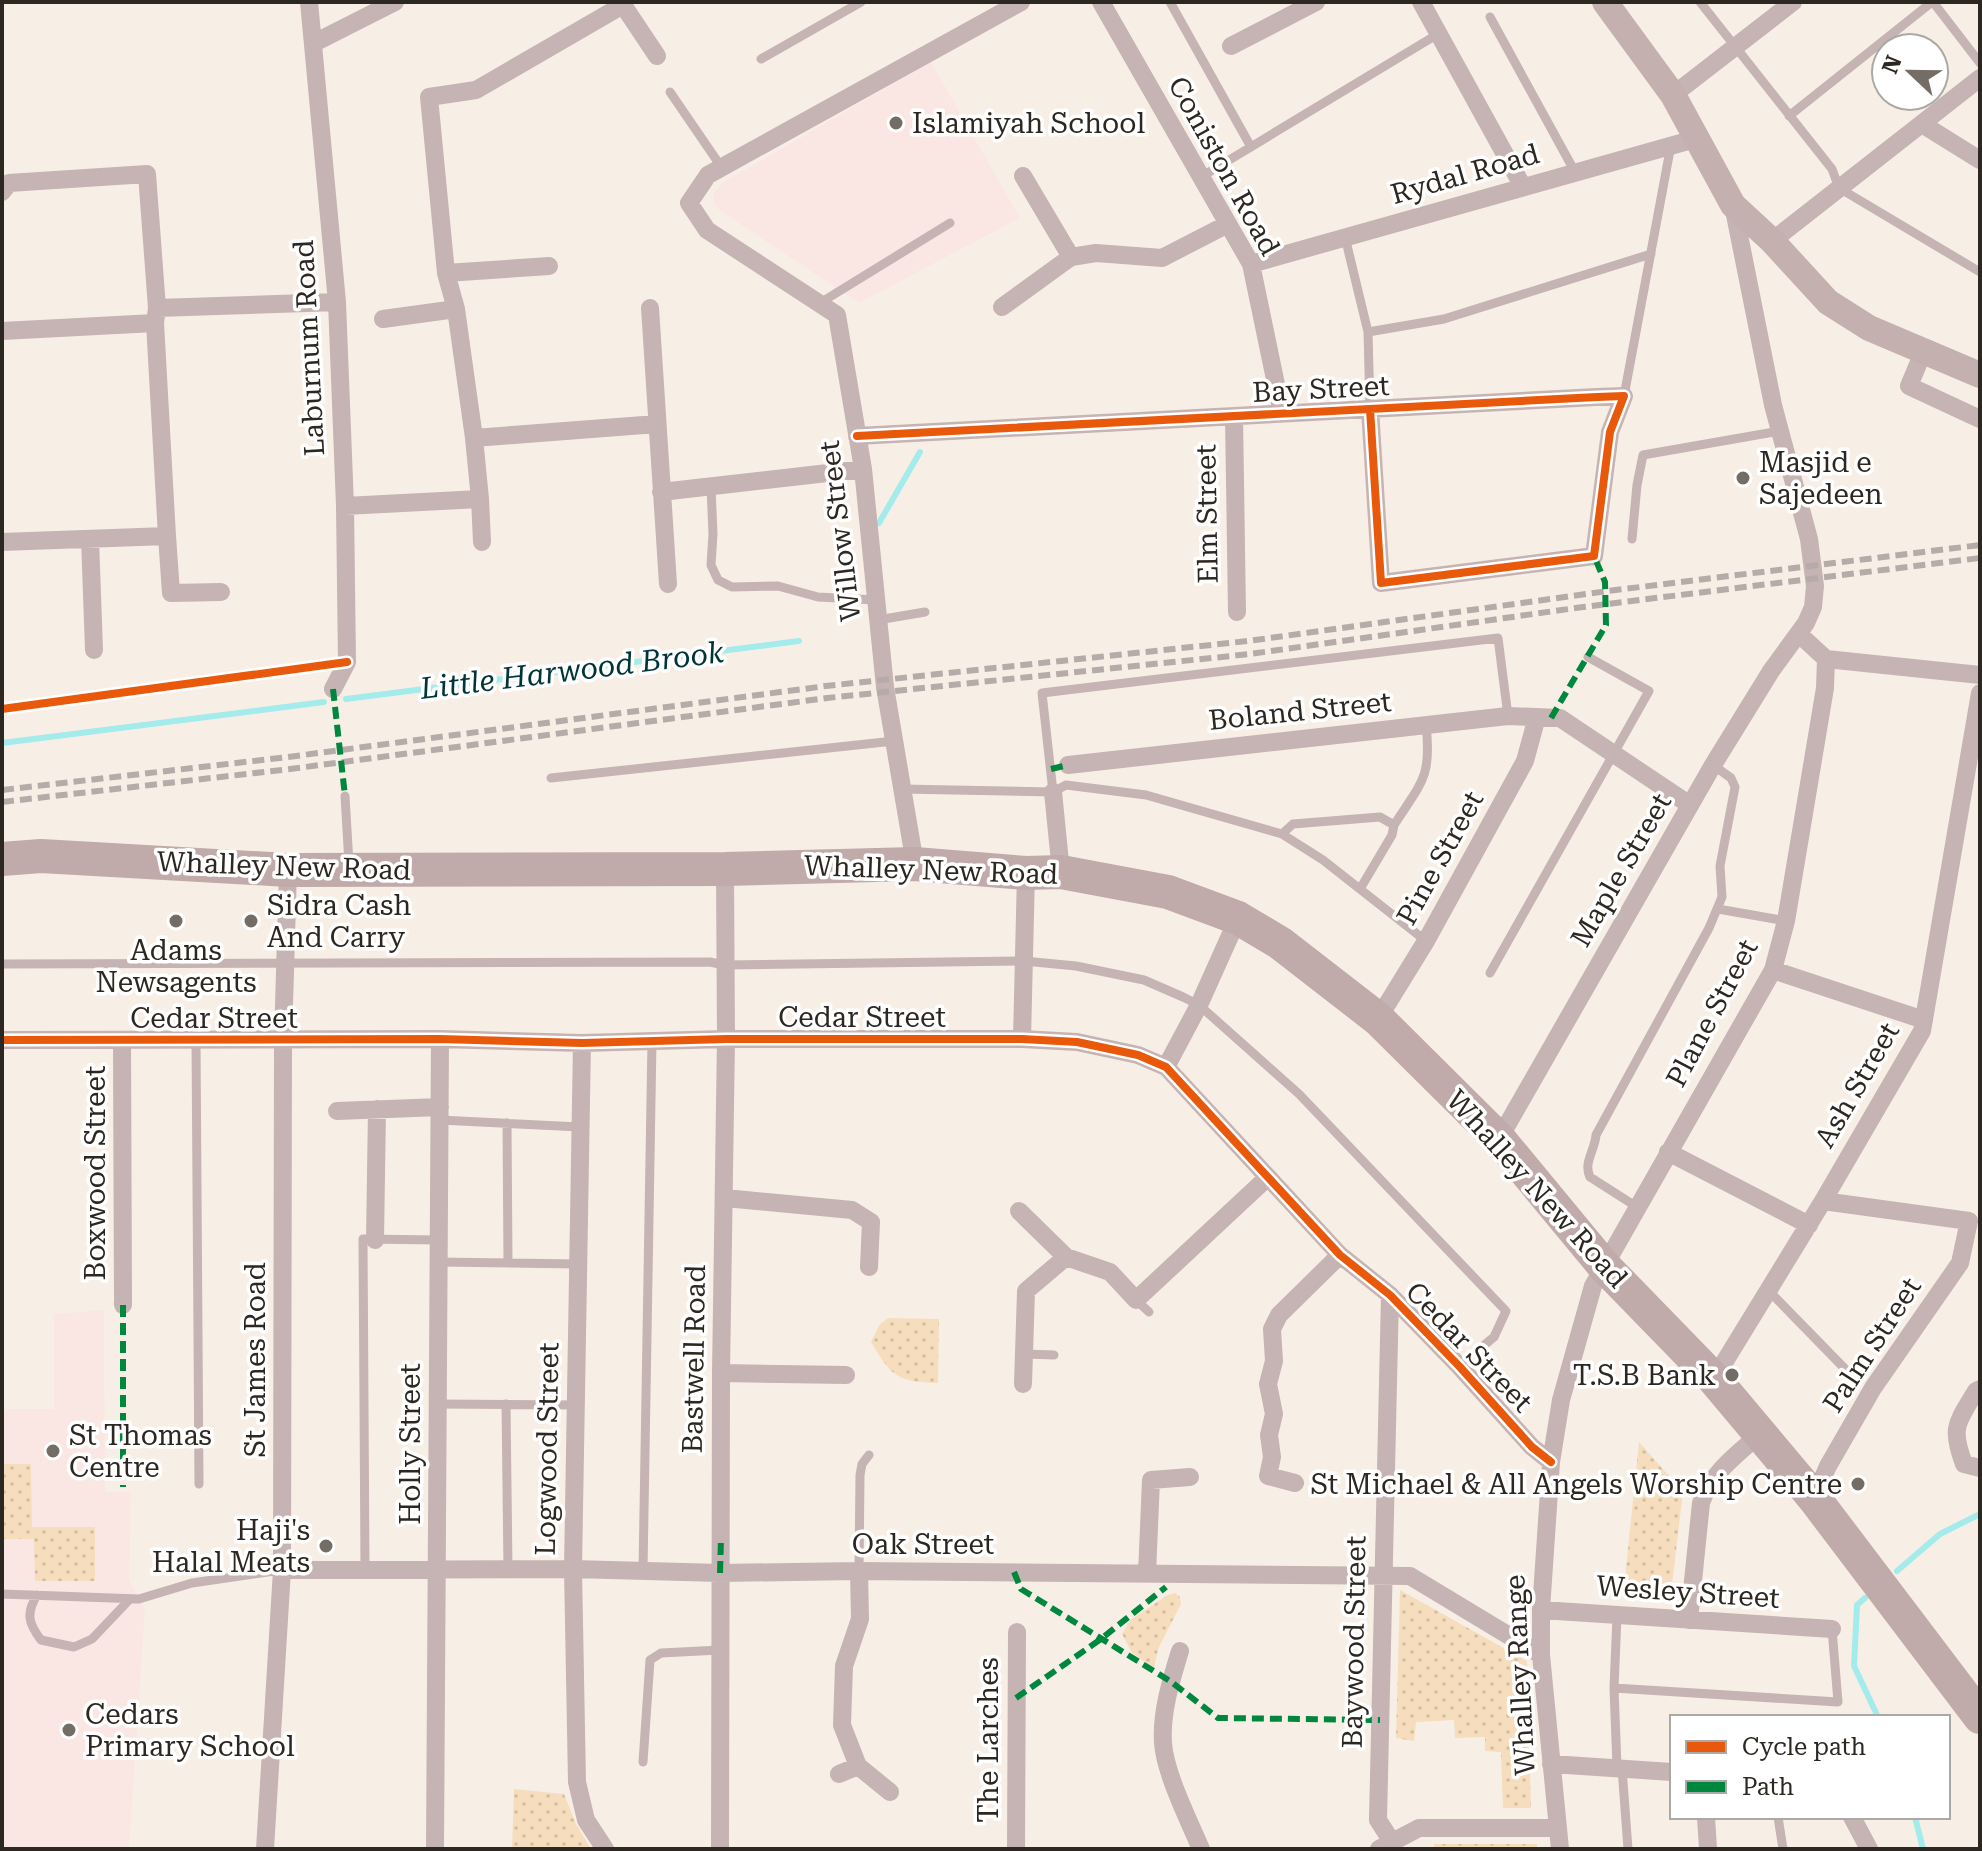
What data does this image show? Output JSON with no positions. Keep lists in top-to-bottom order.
{
  "streets": {
    "highway": ["Whalley New Road"],
    "street": [
      "Coniston Road",
      "Rydal Road",
      "Laburnum Road",
      "Bay Street",
      "Elm Street",
      "Willow Street",
      "Boland Street",
      "Pine Street",
      "Maple Street",
      "Plane Street",
      "Cedar Street",
      "Ash Street",
      "Boxwood Street",
      "Palm Street",
      "Bastwell Road",
      "St James Road",
      "Holly Street",
      "Logwood Street",
      "Oak Street",
      "Wesley Street",
      "Baywood Street",
      "Whalley Range",
      "The Larches"
    ]
  },
  "crossings": [
    ["Coniston Road", "Rydal Road"],
    ["Coniston Road", "Bay Street"],
    ["Bay Street", "Elm Street"],
    ["Bay Street", "Willow Street"],
    ["Willow Street", "Whalley New Road"],
    ["Boland Street", "Pine Street"],
    ["Boland Street", "Maple Street"],
    ["Pine Street", "Whalley New Road"],
    ["Whalley New Road", "Maple Street"],
    ["Whalley New Road", "Plane Street"],
    ["Whalley New Road", "Ash Street"],
    ["Whalley New Road", "Palm Street"],
    ["Whalley New Road", "Bastwell Road"],
    ["Whalley New Road", "St James Road"],
    ["Whalley New Road", "Whalley Range"],
    ["Plane Street", "Whalley Range"],
    ["Cedar Street", "Boxwood Street"],
    ["Cedar Street", "Bastwell Road"],
    ["Cedar Street", "St James Road"],
    ["Cedar Street", "Holly Street"],
    ["Cedar Street", "Logwood Street"],
    ["Cedar Street", "Baywood Street"],
    ["Cedar Street", "Whalley Range"],
    ["Ash Street", "Palm Street"],
    ["Bastwell Road", "Oak Street"],
    ["St James Road", "Oak Street"],
    ["Holly Street", "Oak Street"],
    ["Logwood Street", "Oak Street"],
    ["Oak Street", "Baywood Street"],
    ["Oak Street", "Whalley Range"],
    ["Wesley Street", "Whalley Range"]
  ],
  "water": ["Little Harwood Brook"],
  "places": [
    "Islamiyah School",
    "Masjid e Sajedeen",
    "Adams Newsagents",
    "Sidra Cash And Carry",
    "T.S.B Bank",
    "St Thomas Centre",
    "St Michael & All Angels Worship Centre",
    "Haji's Halal Meats",
    "Cedars Primary School"
  ],
  "legend": ["Cycle path", "Path"],
  "north": "left"
}
